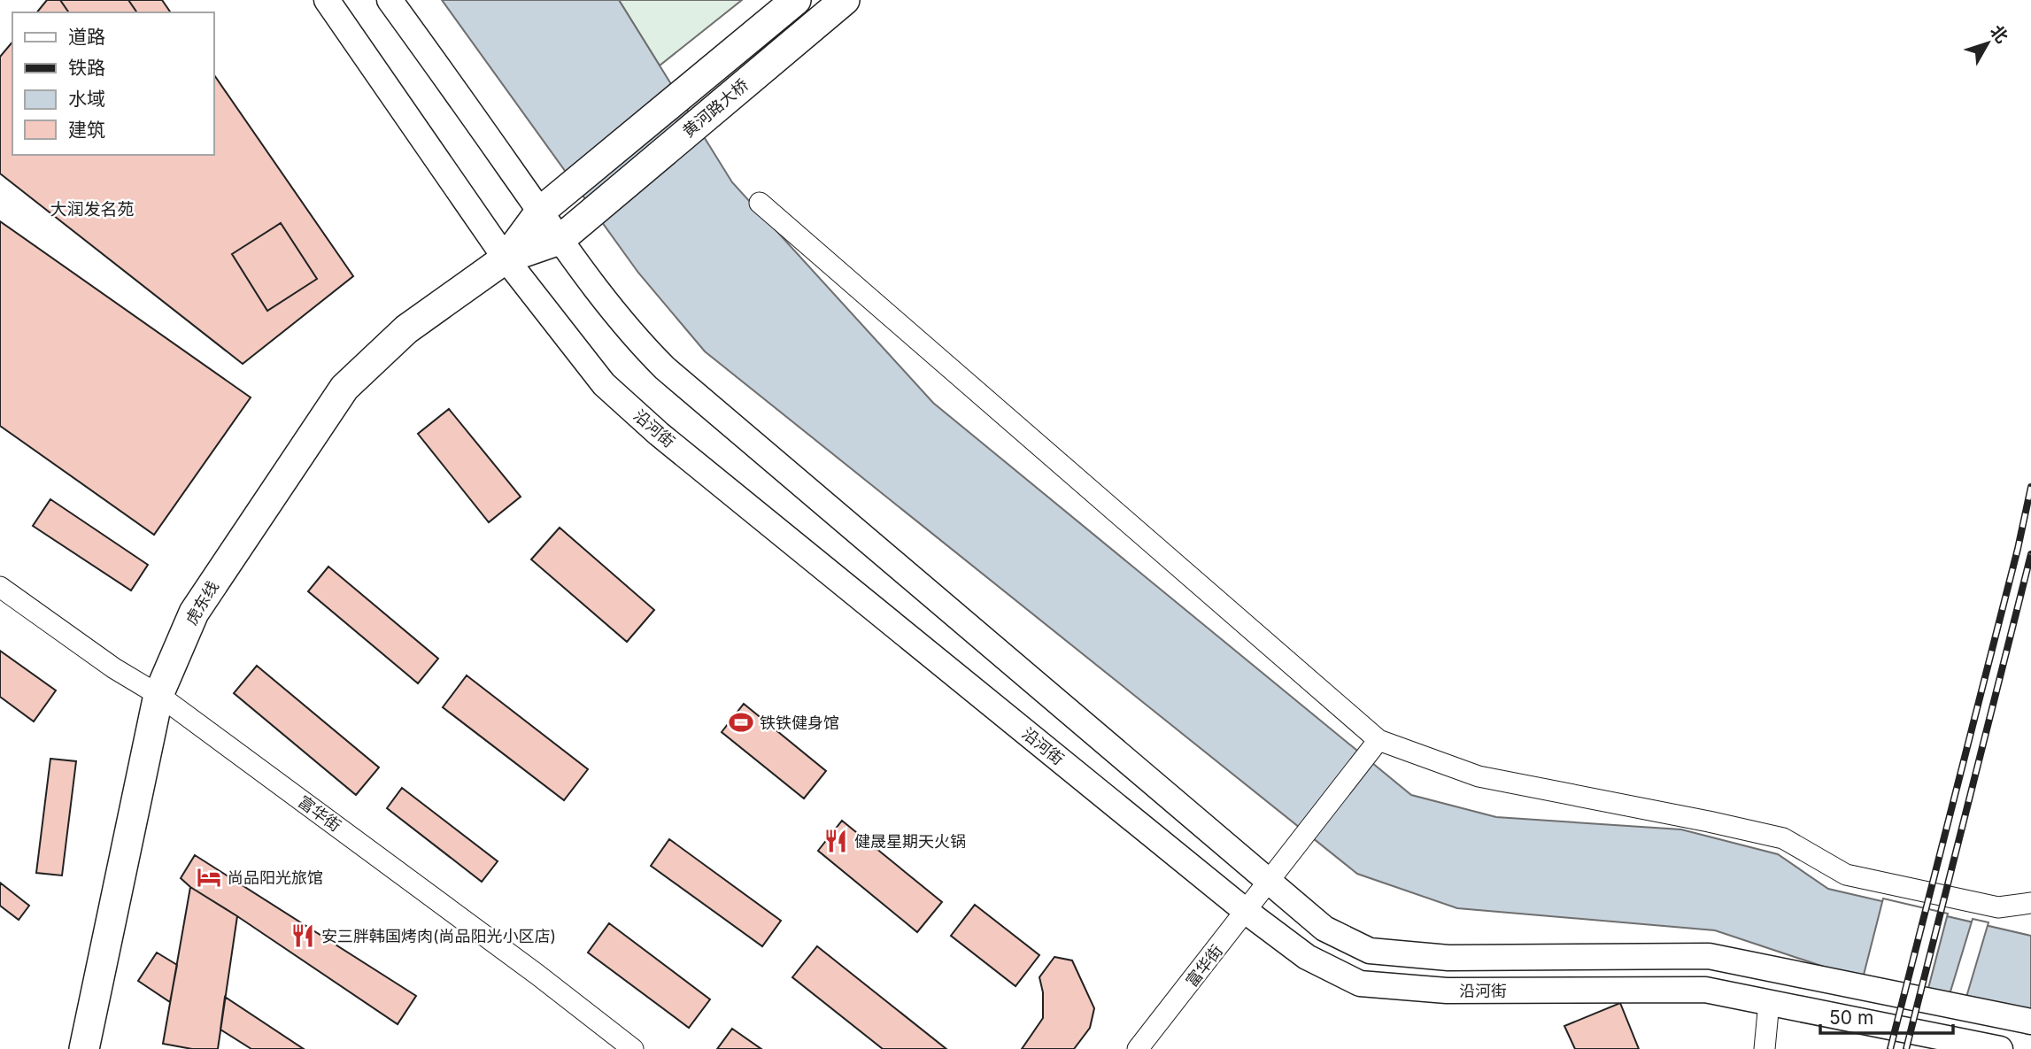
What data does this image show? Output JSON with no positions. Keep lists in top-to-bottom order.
{
  "streets": {
    "highway": ["黄河路大桥", "虎东线"],
    "main road": ["沿河街"],
    "street": ["富华街"]
  },
  "crossings": [
    ["黄河路大桥", "沿河街"],
    ["黄河路大桥", "虎东线"],
    ["沿河街", "虎东线"],
    ["沿河街", "富华街"],
    ["虎东线", "富华街"]
  ],
  "districts": ["大润发名苑"],
  "places": {
    "sports": ["铁铁健身馆"],
    "restaurant": ["健晟星期天火锅", "安三胖韩国烤肉(尚品阳光小区店)"],
    "hotel": ["尚品阳光旅馆"]
  },
  "legend": [
    "道路",
    "铁路",
    "水域",
    "建筑"
  ],
  "scale_bar": "50 m",
  "north": "top right"
}
